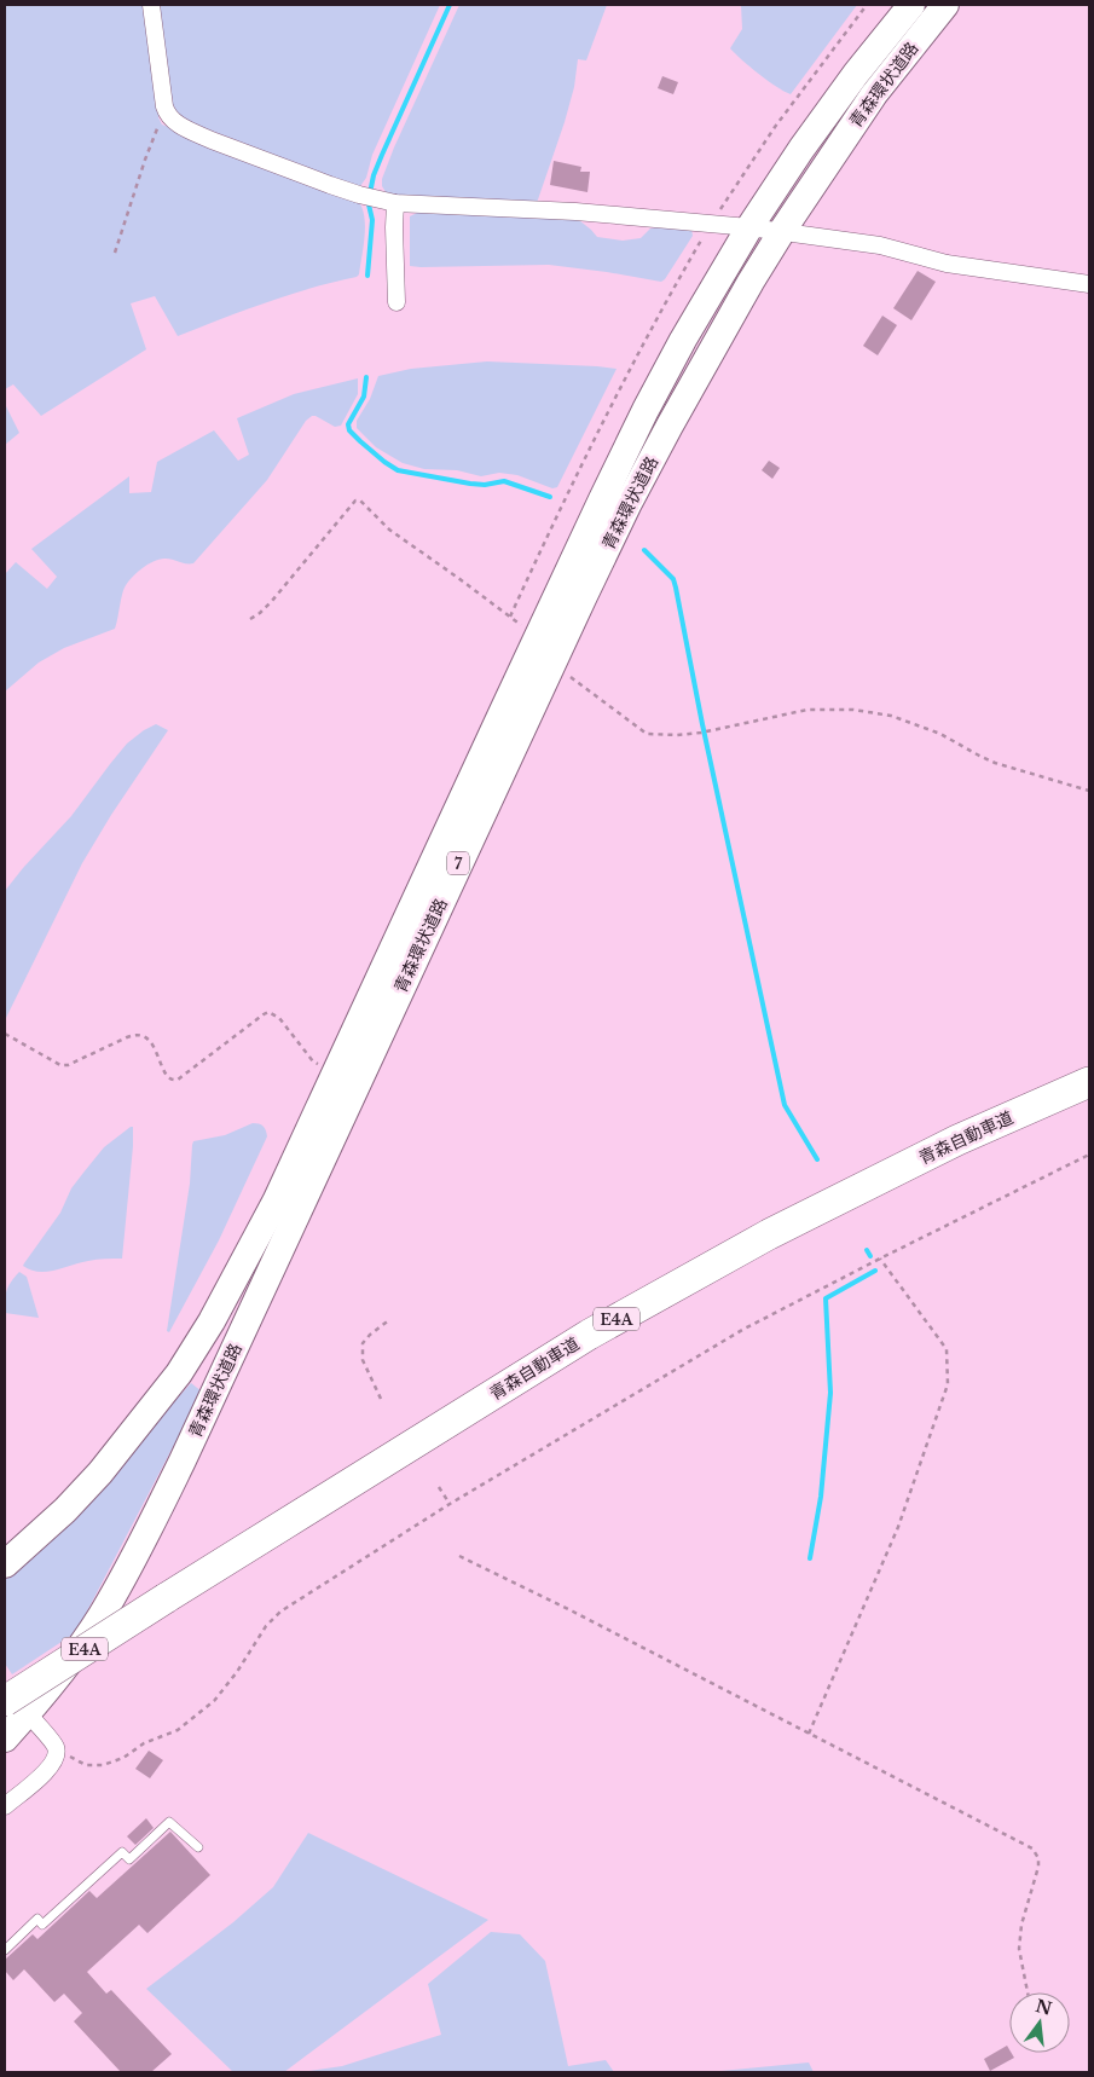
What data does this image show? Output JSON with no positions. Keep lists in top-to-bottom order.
{
  "streets": {
    "highway": [
      "青森環状道路",
      "7",
      "青森自動車道",
      "E4A"
    ]
  },
  "crossings": [
    ["青森環状道路", "青森自動車道"]
  ],
  "north": "top"
}
